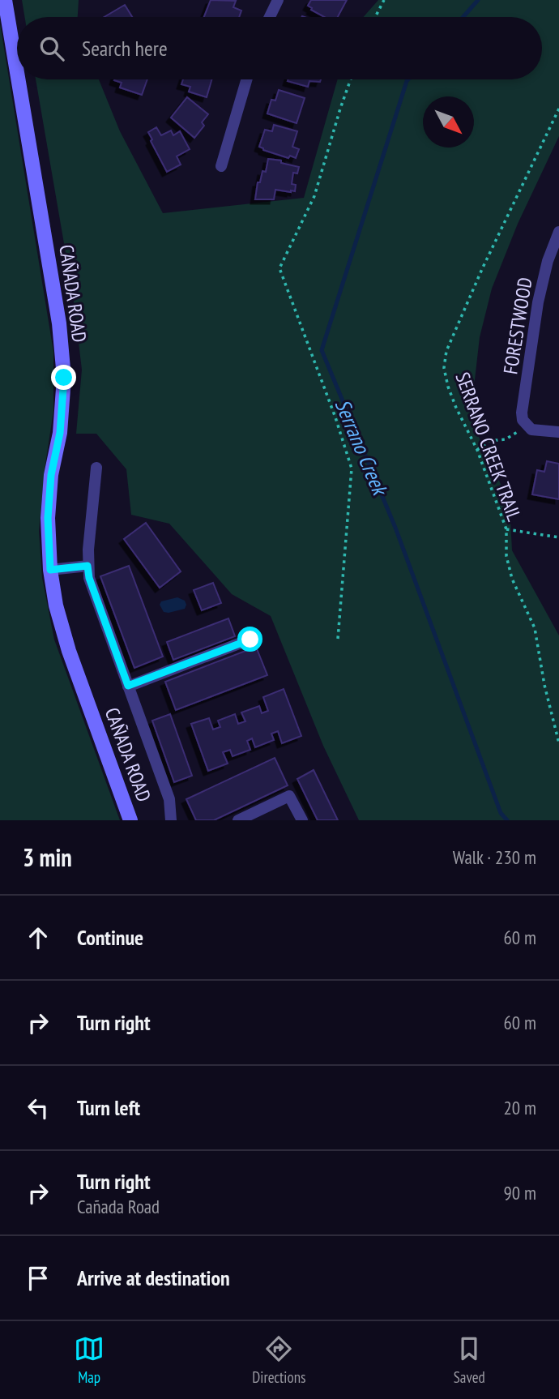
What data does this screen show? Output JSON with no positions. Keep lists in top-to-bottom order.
{
  "streets": {
    "street": ["CAÑADA ROAD", "FORESTWOOD"],
    "path": ["SERRANO CREEK TRAIL"]
  },
  "water": ["Serrano Creek"],
  "north": "bottom right",
  "page": {
    "search": "Search here",
    "heading": ["3 min", "Walk · 230 m"],
    "list": [
      ["Continue", "60 m"],
      ["Turn right", "60 m"],
      ["Turn left", "20 m"],
      ["Turn right", "Cañada Road", "90 m"],
      "Arrive at destination"
    ],
    "nav": ["Map", "Directions", "Saved"]
  }
}
